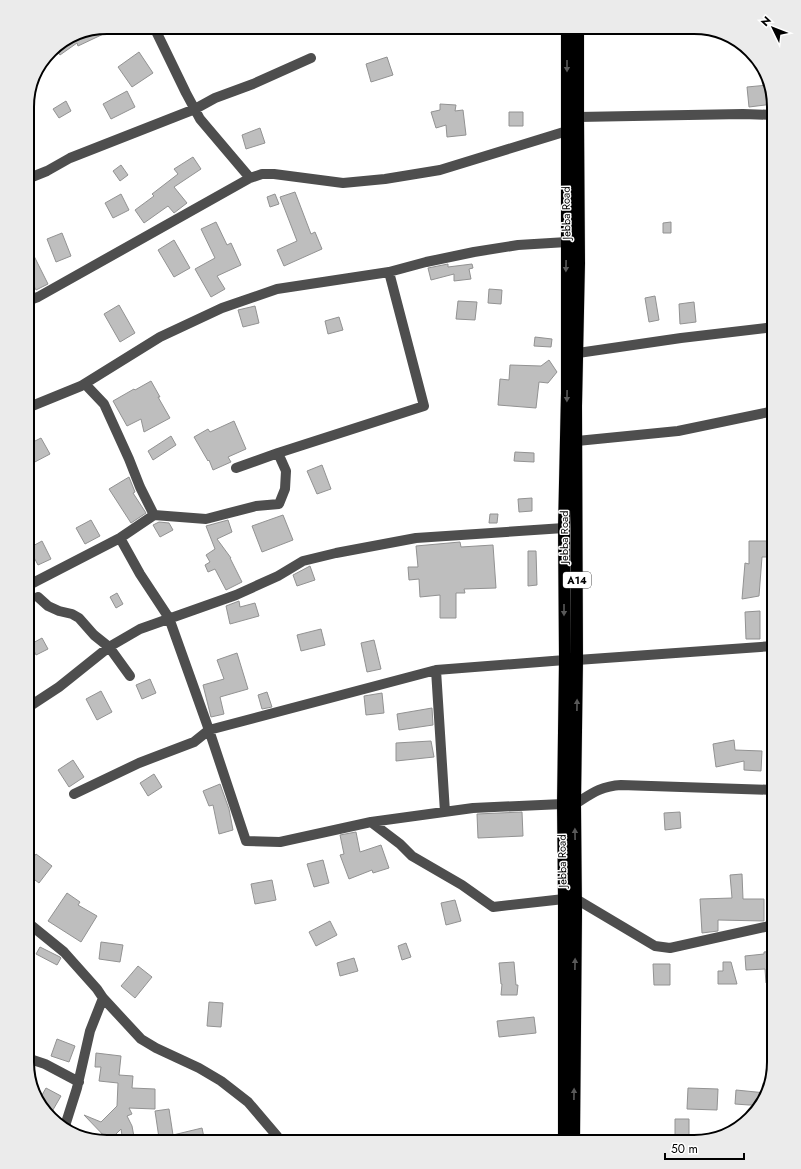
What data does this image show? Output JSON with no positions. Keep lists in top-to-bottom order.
{
  "streets": {
    "highway": ["Jebba Road", "A14"]
  },
  "scale_bar": "50 m",
  "north": "top left"
}
